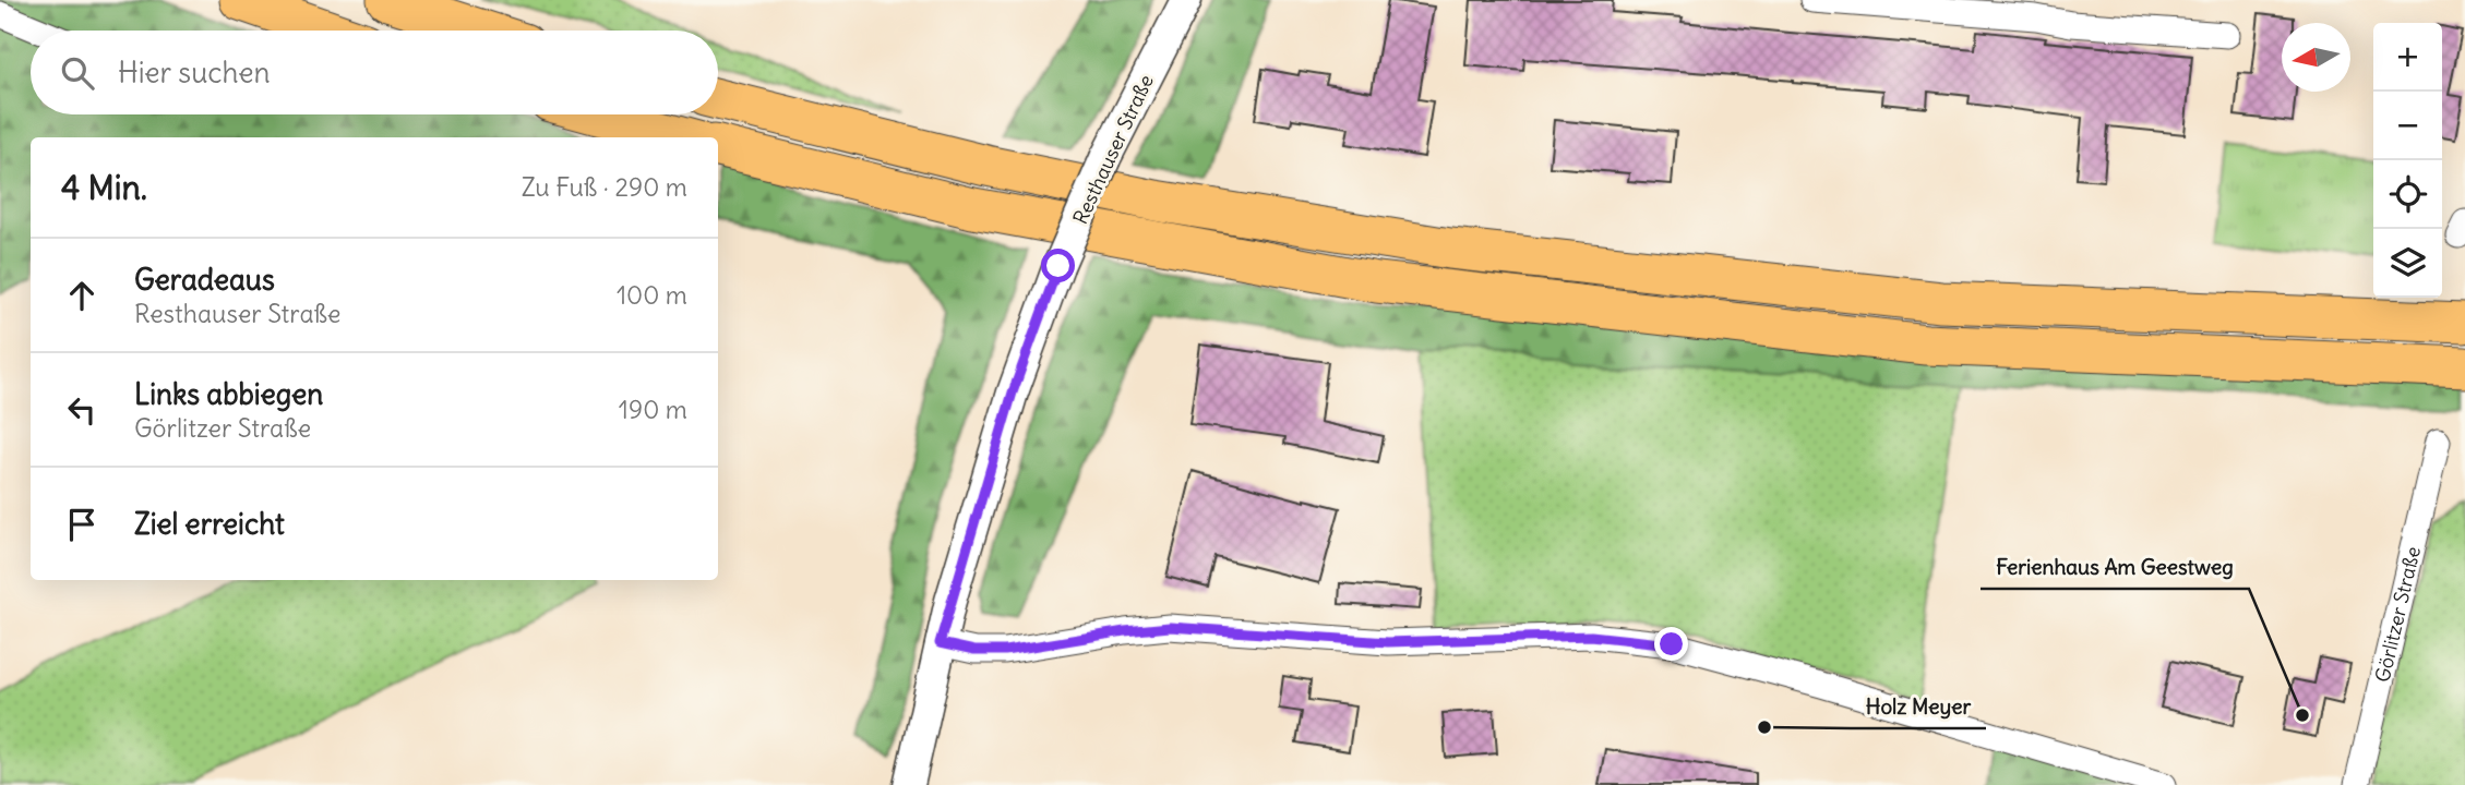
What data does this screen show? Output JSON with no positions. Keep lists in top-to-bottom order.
{
  "streets": {
    "street": ["Resthauser Straße", "Görlitzer Straße"]
  },
  "places": ["Ferienhaus Am Geestweg", "Holz Meyer"],
  "north": "left",
  "page": {
    "map_buttons": ["+", "−"],
    "search": "Hier suchen",
    "heading": ["4 Min.", "Zu Fuß · 290 m"],
    "list": [
      ["Geradeaus", "Resthauser Straße", "100 m"],
      ["Links abbiegen", "Görlitzer Straße", "190 m"],
      "Ziel erreicht"
    ]
  }
}
